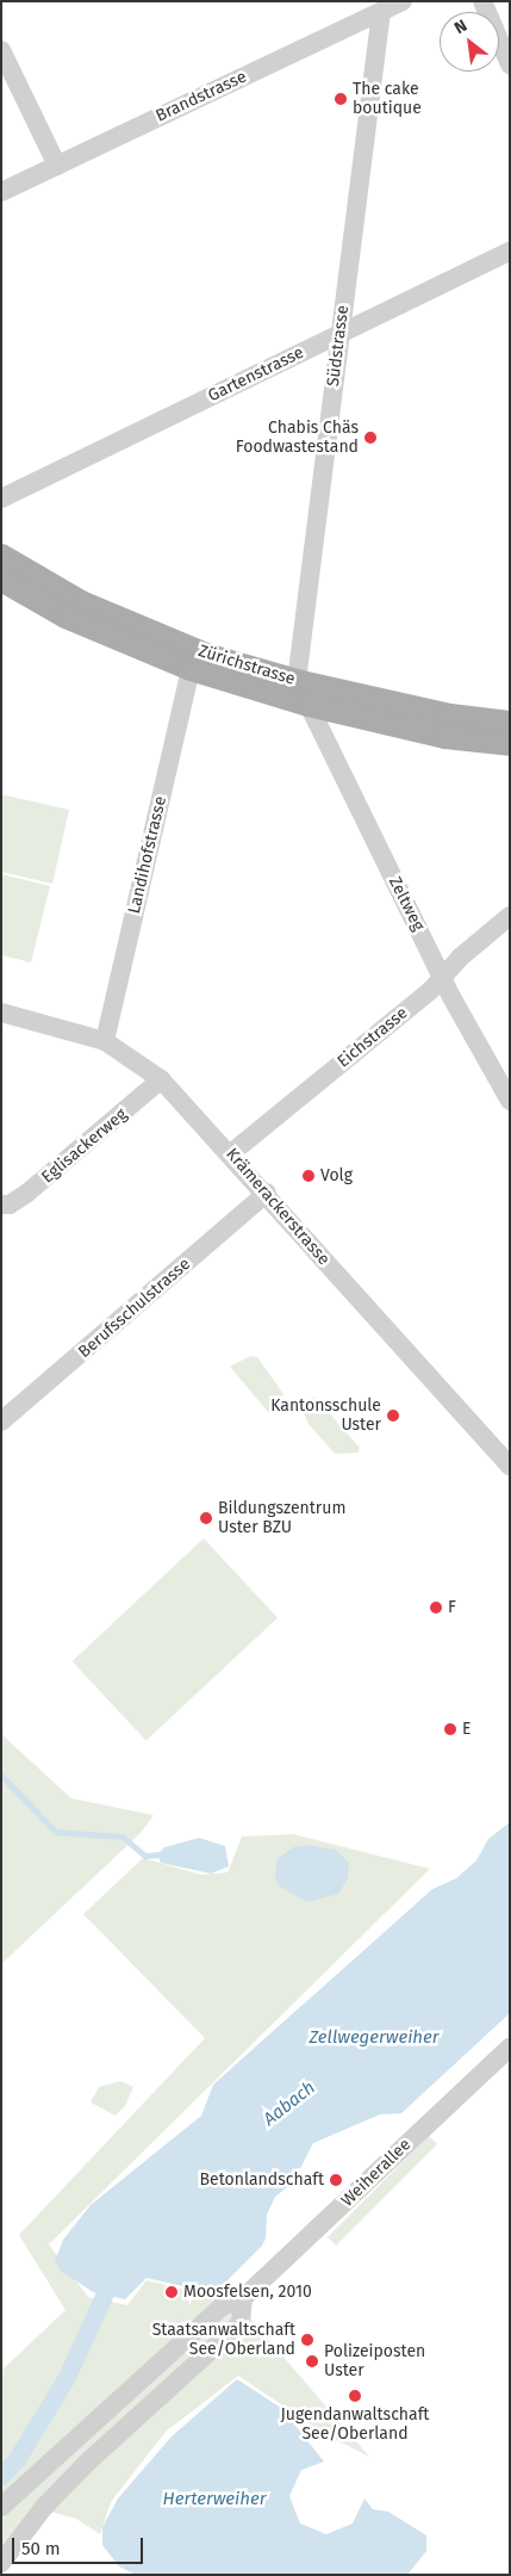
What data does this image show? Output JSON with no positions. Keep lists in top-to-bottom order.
{
  "streets": {
    "main road": ["Zürichstrasse"],
    "street": [
      "Brandstrasse",
      "Südstrasse",
      "Gartenstrasse",
      "Landihofstrasse",
      "Zeltweg",
      "Eichstrasse",
      "Eglisackerweg",
      "Krämerackerstrasse",
      "Berufsschulstrasse",
      "Weiherallee"
    ]
  },
  "crossings": [
    ["Brandstrasse", "Südstrasse"],
    ["Südstrasse", "Gartenstrasse"],
    ["Südstrasse", "Zürichstrasse"],
    ["Zürichstrasse", "Landihofstrasse"],
    ["Zürichstrasse", "Zeltweg"],
    ["Landihofstrasse", "Krämerackerstrasse"],
    ["Zeltweg", "Eichstrasse"],
    ["Eichstrasse", "Krämerackerstrasse"],
    ["Eglisackerweg", "Krämerackerstrasse"],
    ["Krämerackerstrasse", "Berufsschulstrasse"]
  ],
  "water": ["Zellwegerweiher", "Aabach", "Herterweiher"],
  "places": [
    "The cake boutique",
    "Chabis Chäs Foodwastestand",
    "Volg",
    "Kantonsschule Uster",
    "Bildungszentrum Uster BZU",
    "F",
    "E",
    "Betonlandschaft",
    "Moosfelsen, 2010",
    "Staatsanwaltschaft See/Oberland",
    "Polizeiposten Uster",
    "Jugendanwaltschaft See/Oberland"
  ],
  "scale_bar": "50 m",
  "north": "top left"
}
